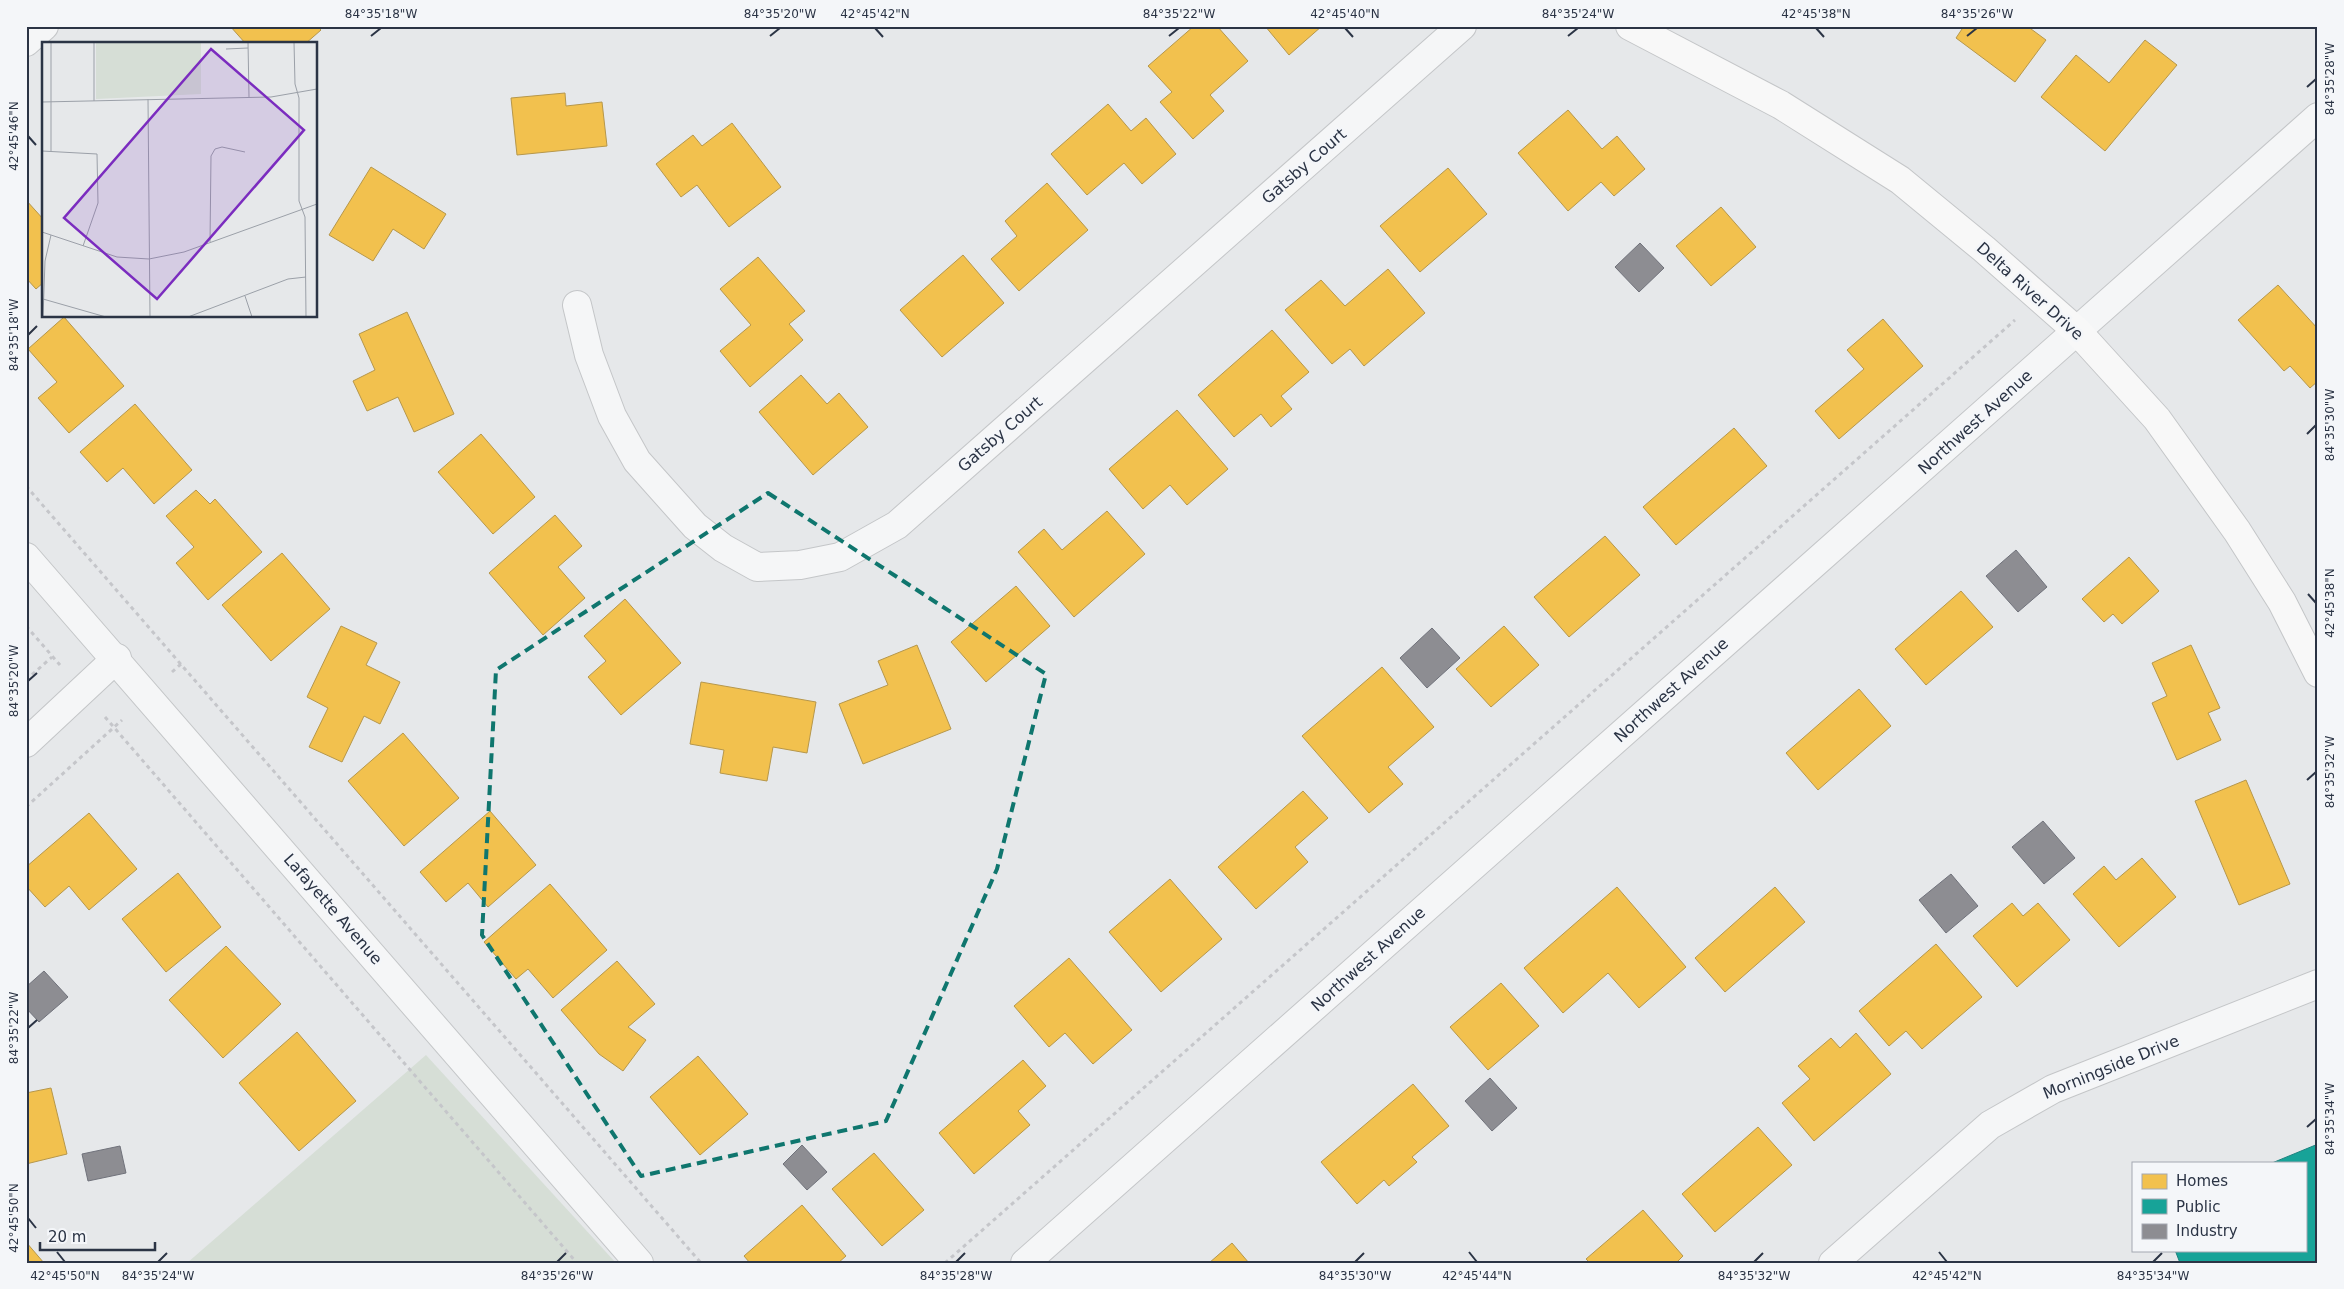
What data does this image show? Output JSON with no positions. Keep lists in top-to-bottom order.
{
  "streets": {
    "street": [
      "Gatsby Court",
      "Delta River Drive",
      "Northwest Avenue",
      "Lafayette Avenue",
      "Morningside Drive"
    ]
  },
  "crossings": [
    ["Delta River Drive", "Northwest Avenue"]
  ],
  "legend": ["Homes", "Public", "Industry"],
  "scale_bar": "20 m",
  "coordinates": [
    "84°35'18\"W",
    "84°35'20\"W",
    "42°45'42\"N",
    "84°35'22\"W",
    "42°45'40\"N",
    "84°35'24\"W",
    "42°45'38\"N",
    "84°35'26\"W",
    "84°35'28\"W",
    "42°45'46\"N",
    "84°35'30\"W",
    "84°35'32\"W",
    "84°35'34\"W",
    "42°45'50\"N",
    "42°45'44\"N"
  ]
}
